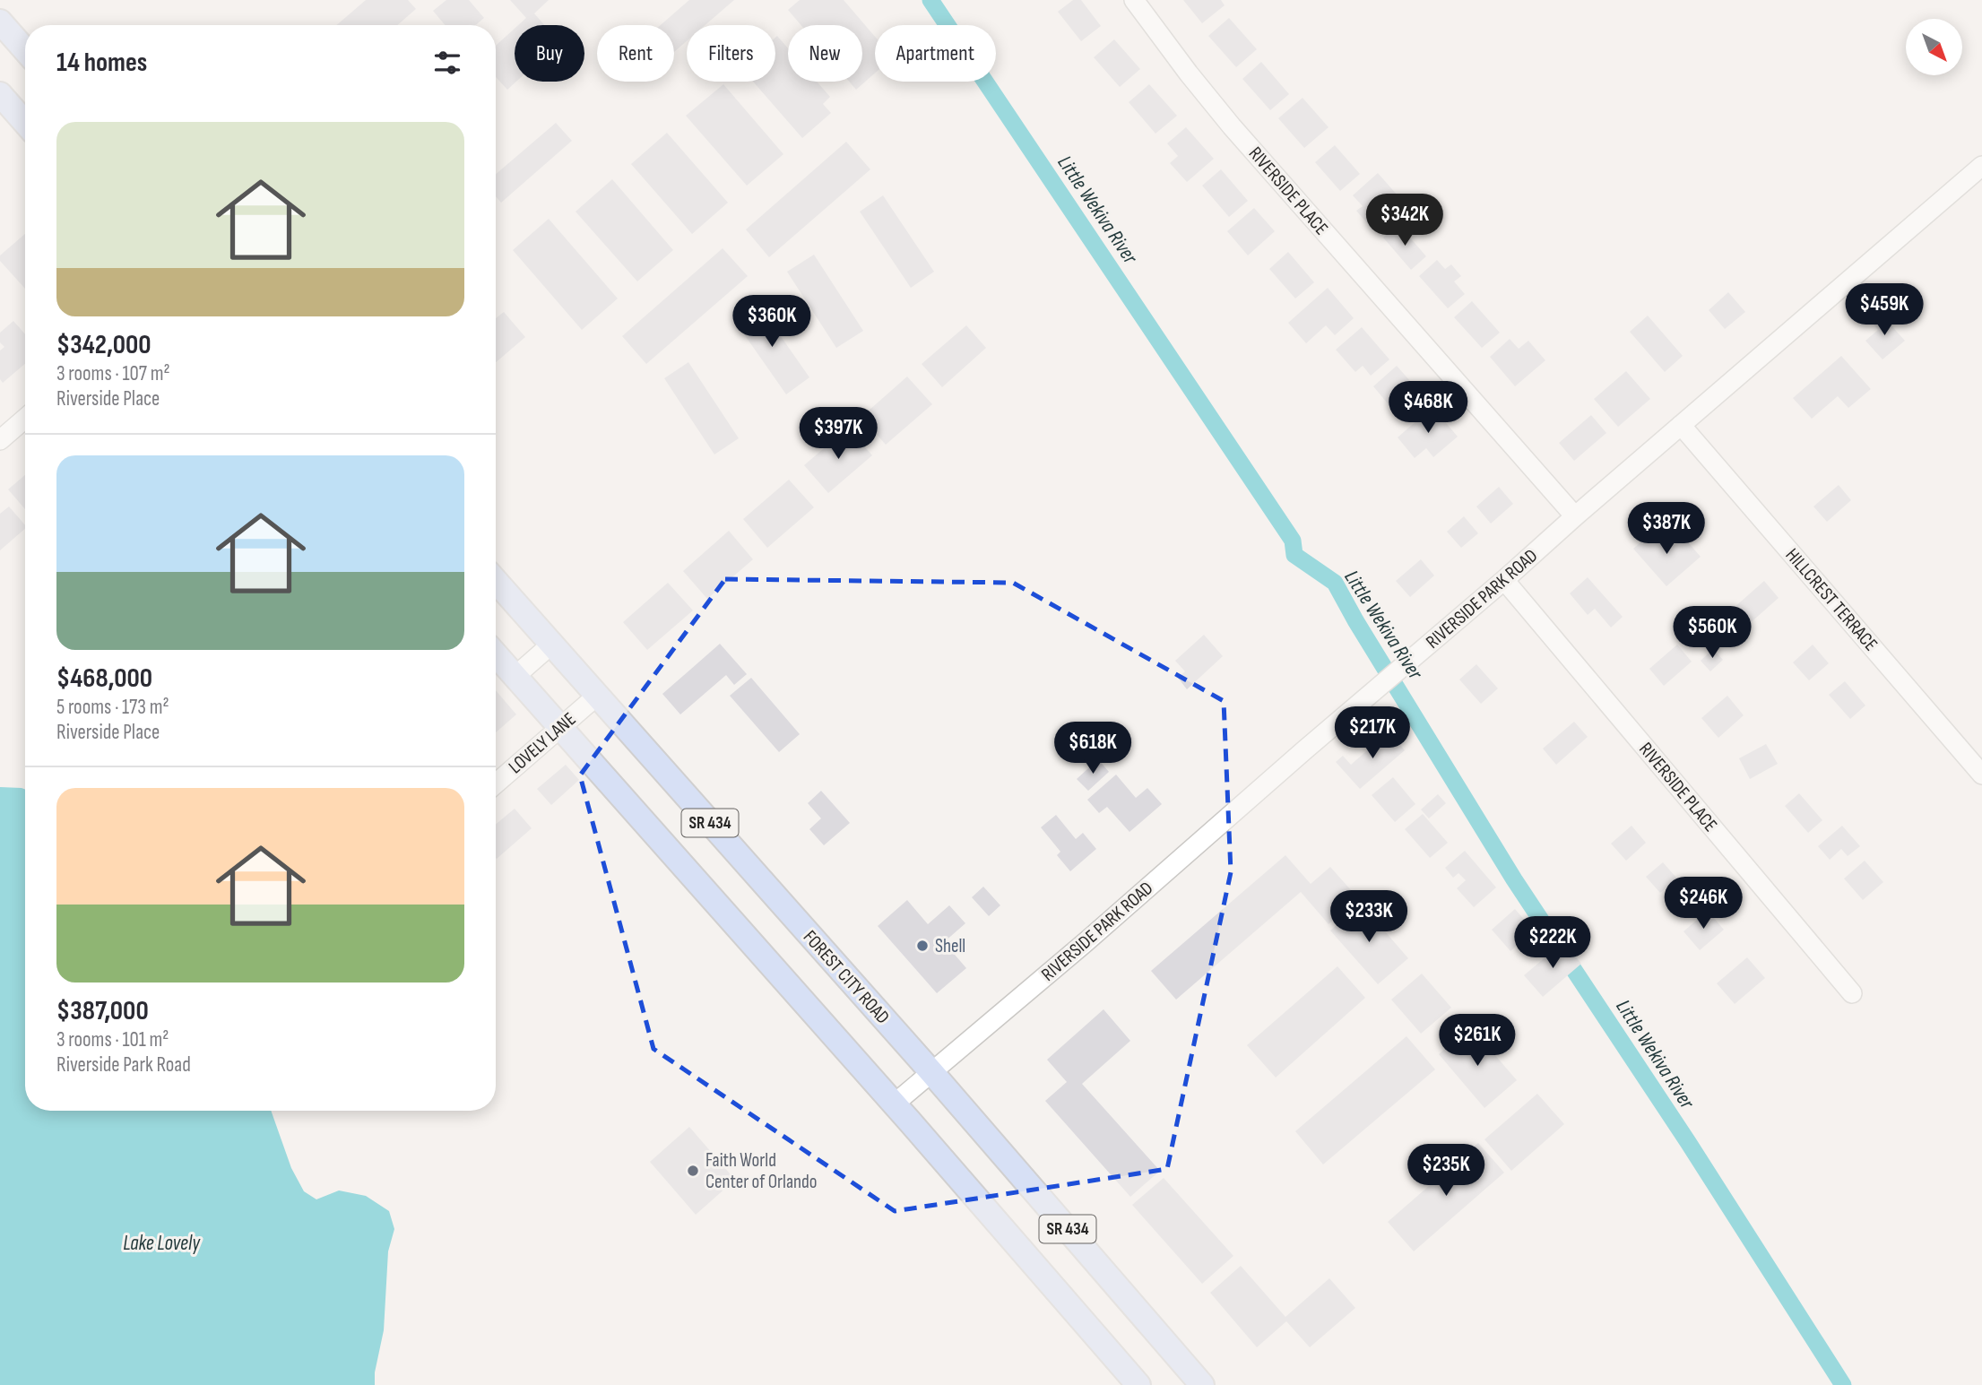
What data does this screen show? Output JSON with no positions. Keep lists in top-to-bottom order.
{
  "streets": {
    "main road": ["SR 434", "FOREST CITY ROAD"],
    "street": [
      "RIVERSIDE PLACE",
      "RIVERSIDE PARK ROAD",
      "HILLCREST TERRACE",
      "LOVELY LANE"
    ]
  },
  "crossings": [
    ["RIVERSIDE PLACE", "RIVERSIDE PARK ROAD"],
    ["RIVERSIDE PARK ROAD", "HILLCREST TERRACE"],
    ["RIVERSIDE PARK ROAD", "SR 434"],
    ["RIVERSIDE PARK ROAD", "FOREST CITY ROAD"],
    ["LOVELY LANE", "SR 434"],
    ["LOVELY LANE", "FOREST CITY ROAD"]
  ],
  "water": ["Little Wekiva River", "Lake Lovely"],
  "places": ["Shell", "Faith World Center of Orlando"],
  "north": "bottom right",
  "page": {
    "chip": [
      "Buy",
      "Rent",
      "Filters",
      "New",
      "Apartment"
    ],
    "heading": "14 homes",
    "list": [
      {
        "name": "$342,000",
        "note": "3 rooms · 107 m² · Riverside Place"
      },
      {
        "name": "$468,000",
        "note": "5 rooms · 173 m² · Riverside Place"
      },
      {
        "name": "$387,000",
        "note": "3 rooms · 101 m² · Riverside Park Road"
      }
    ],
    "price": [
      "$342K",
      "$459K",
      "$360K",
      "$468K",
      "$397K",
      "$387K",
      "$560K",
      "$217K",
      "$618K",
      "$246K",
      "$233K",
      "$222K",
      "$261K",
      "$235K"
    ]
  }
}
